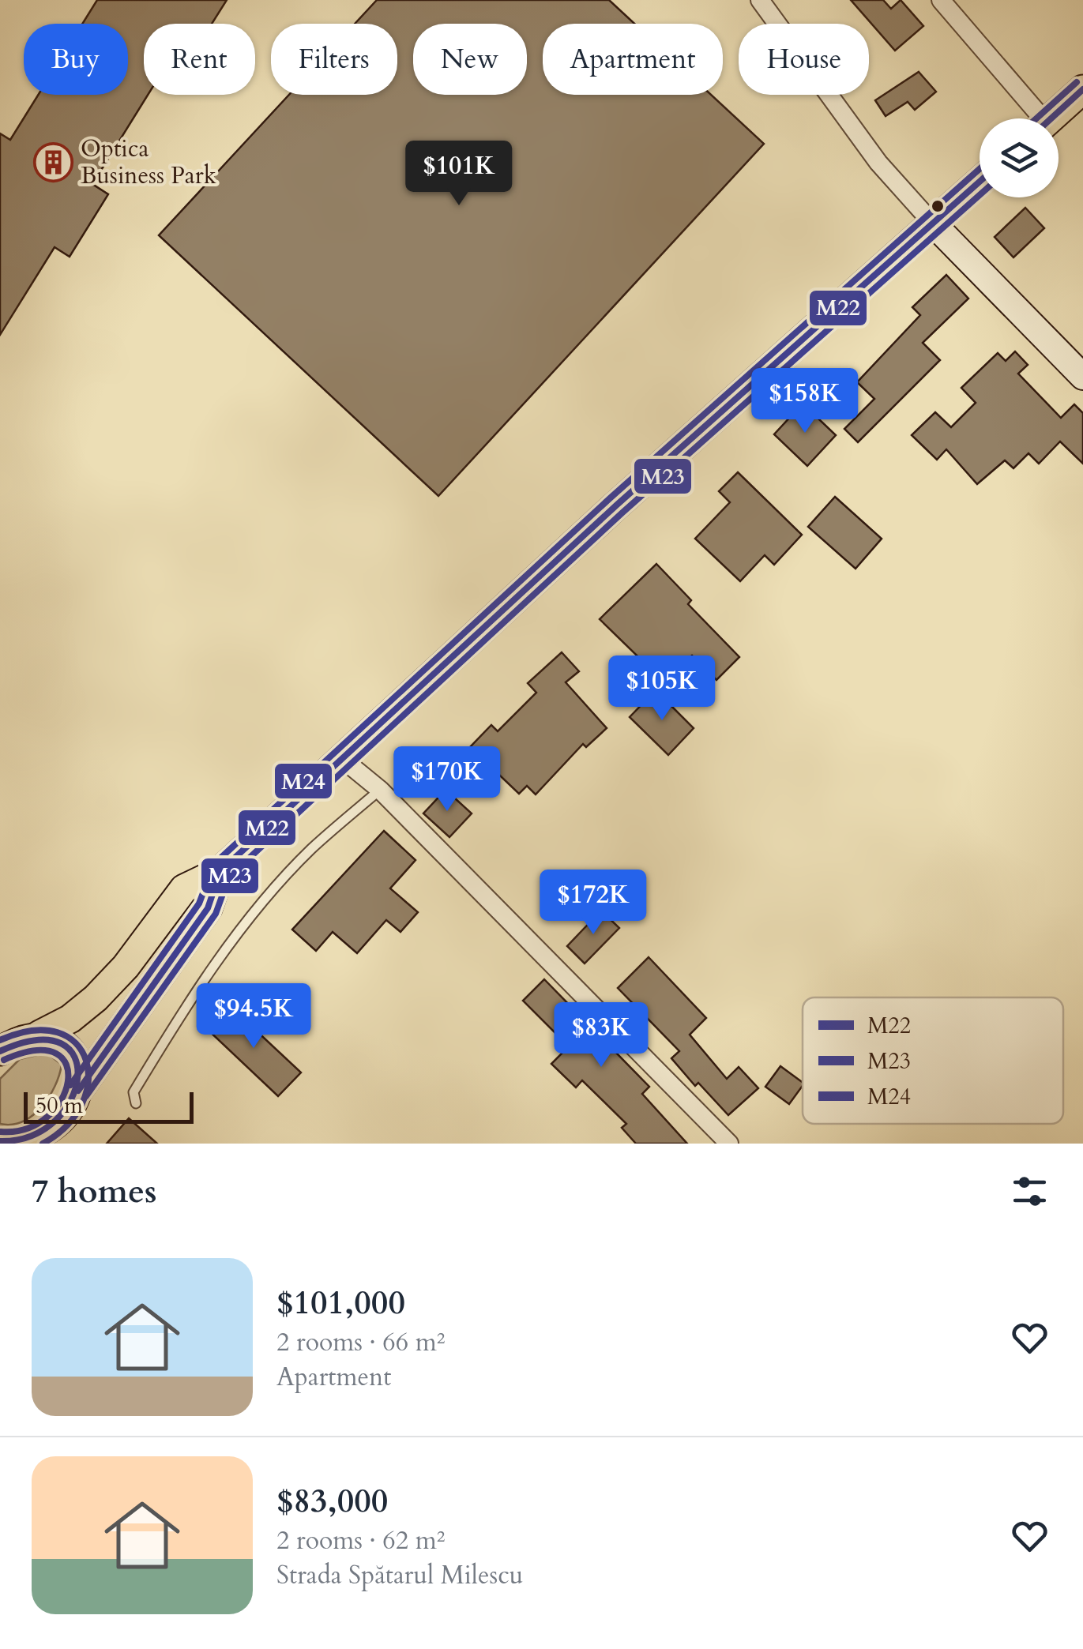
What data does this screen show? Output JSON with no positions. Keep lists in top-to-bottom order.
{
  "places": {
    "building": ["Optica Business Park"]
  },
  "lines": ["transit line M24", "transit line M22", "transit line M23"],
  "legend": ["M22", "M23", "M24"],
  "scale_bar": "50 m",
  "page": {
    "chip": [
      "Buy",
      "Rent",
      "Filters",
      "New",
      "Apartment",
      "House"
    ],
    "price": [
      "$101K",
      "$158K",
      "$105K",
      "$170K",
      "$172K",
      "$94.5K",
      "$83K"
    ],
    "scale": "50 m",
    "heading": "7 homes",
    "list": [
      {
        "name": "$101,000",
        "note": "2 rooms · 66 m² · Apartment"
      },
      {
        "name": "$83,000",
        "note": "2 rooms · 62 m² · Strada Spătarul Milescu"
      }
    ]
  }
}
